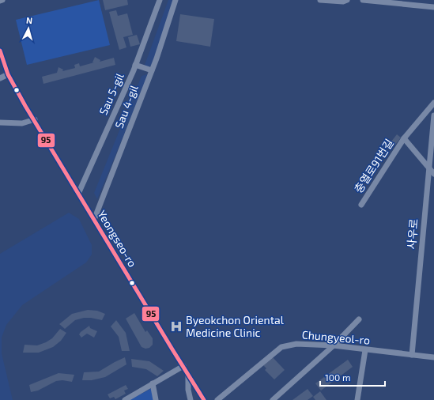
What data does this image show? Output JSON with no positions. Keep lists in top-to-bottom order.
{
  "streets": {
    "street": [
      "Sau 5-gil",
      "Sau 4-gil",
      "충열로91번길",
      "사우로",
      "Yeongseo-ro",
      "Chungyeol-ro"
    ]
  },
  "crossings": [
    ["Sau 5-gil", "Yeongseo-ro"],
    ["Sau 4-gil", "Yeongseo-ro"],
    ["충열로91번길", "사우로"],
    ["사우로", "Chungyeol-ro"]
  ],
  "places": {
    "hospital": ["Byeokchon Oriental Medicine Clinic"]
  },
  "lines": ["transit line 95"],
  "scale_bar": "100 m",
  "north": "top"
}
